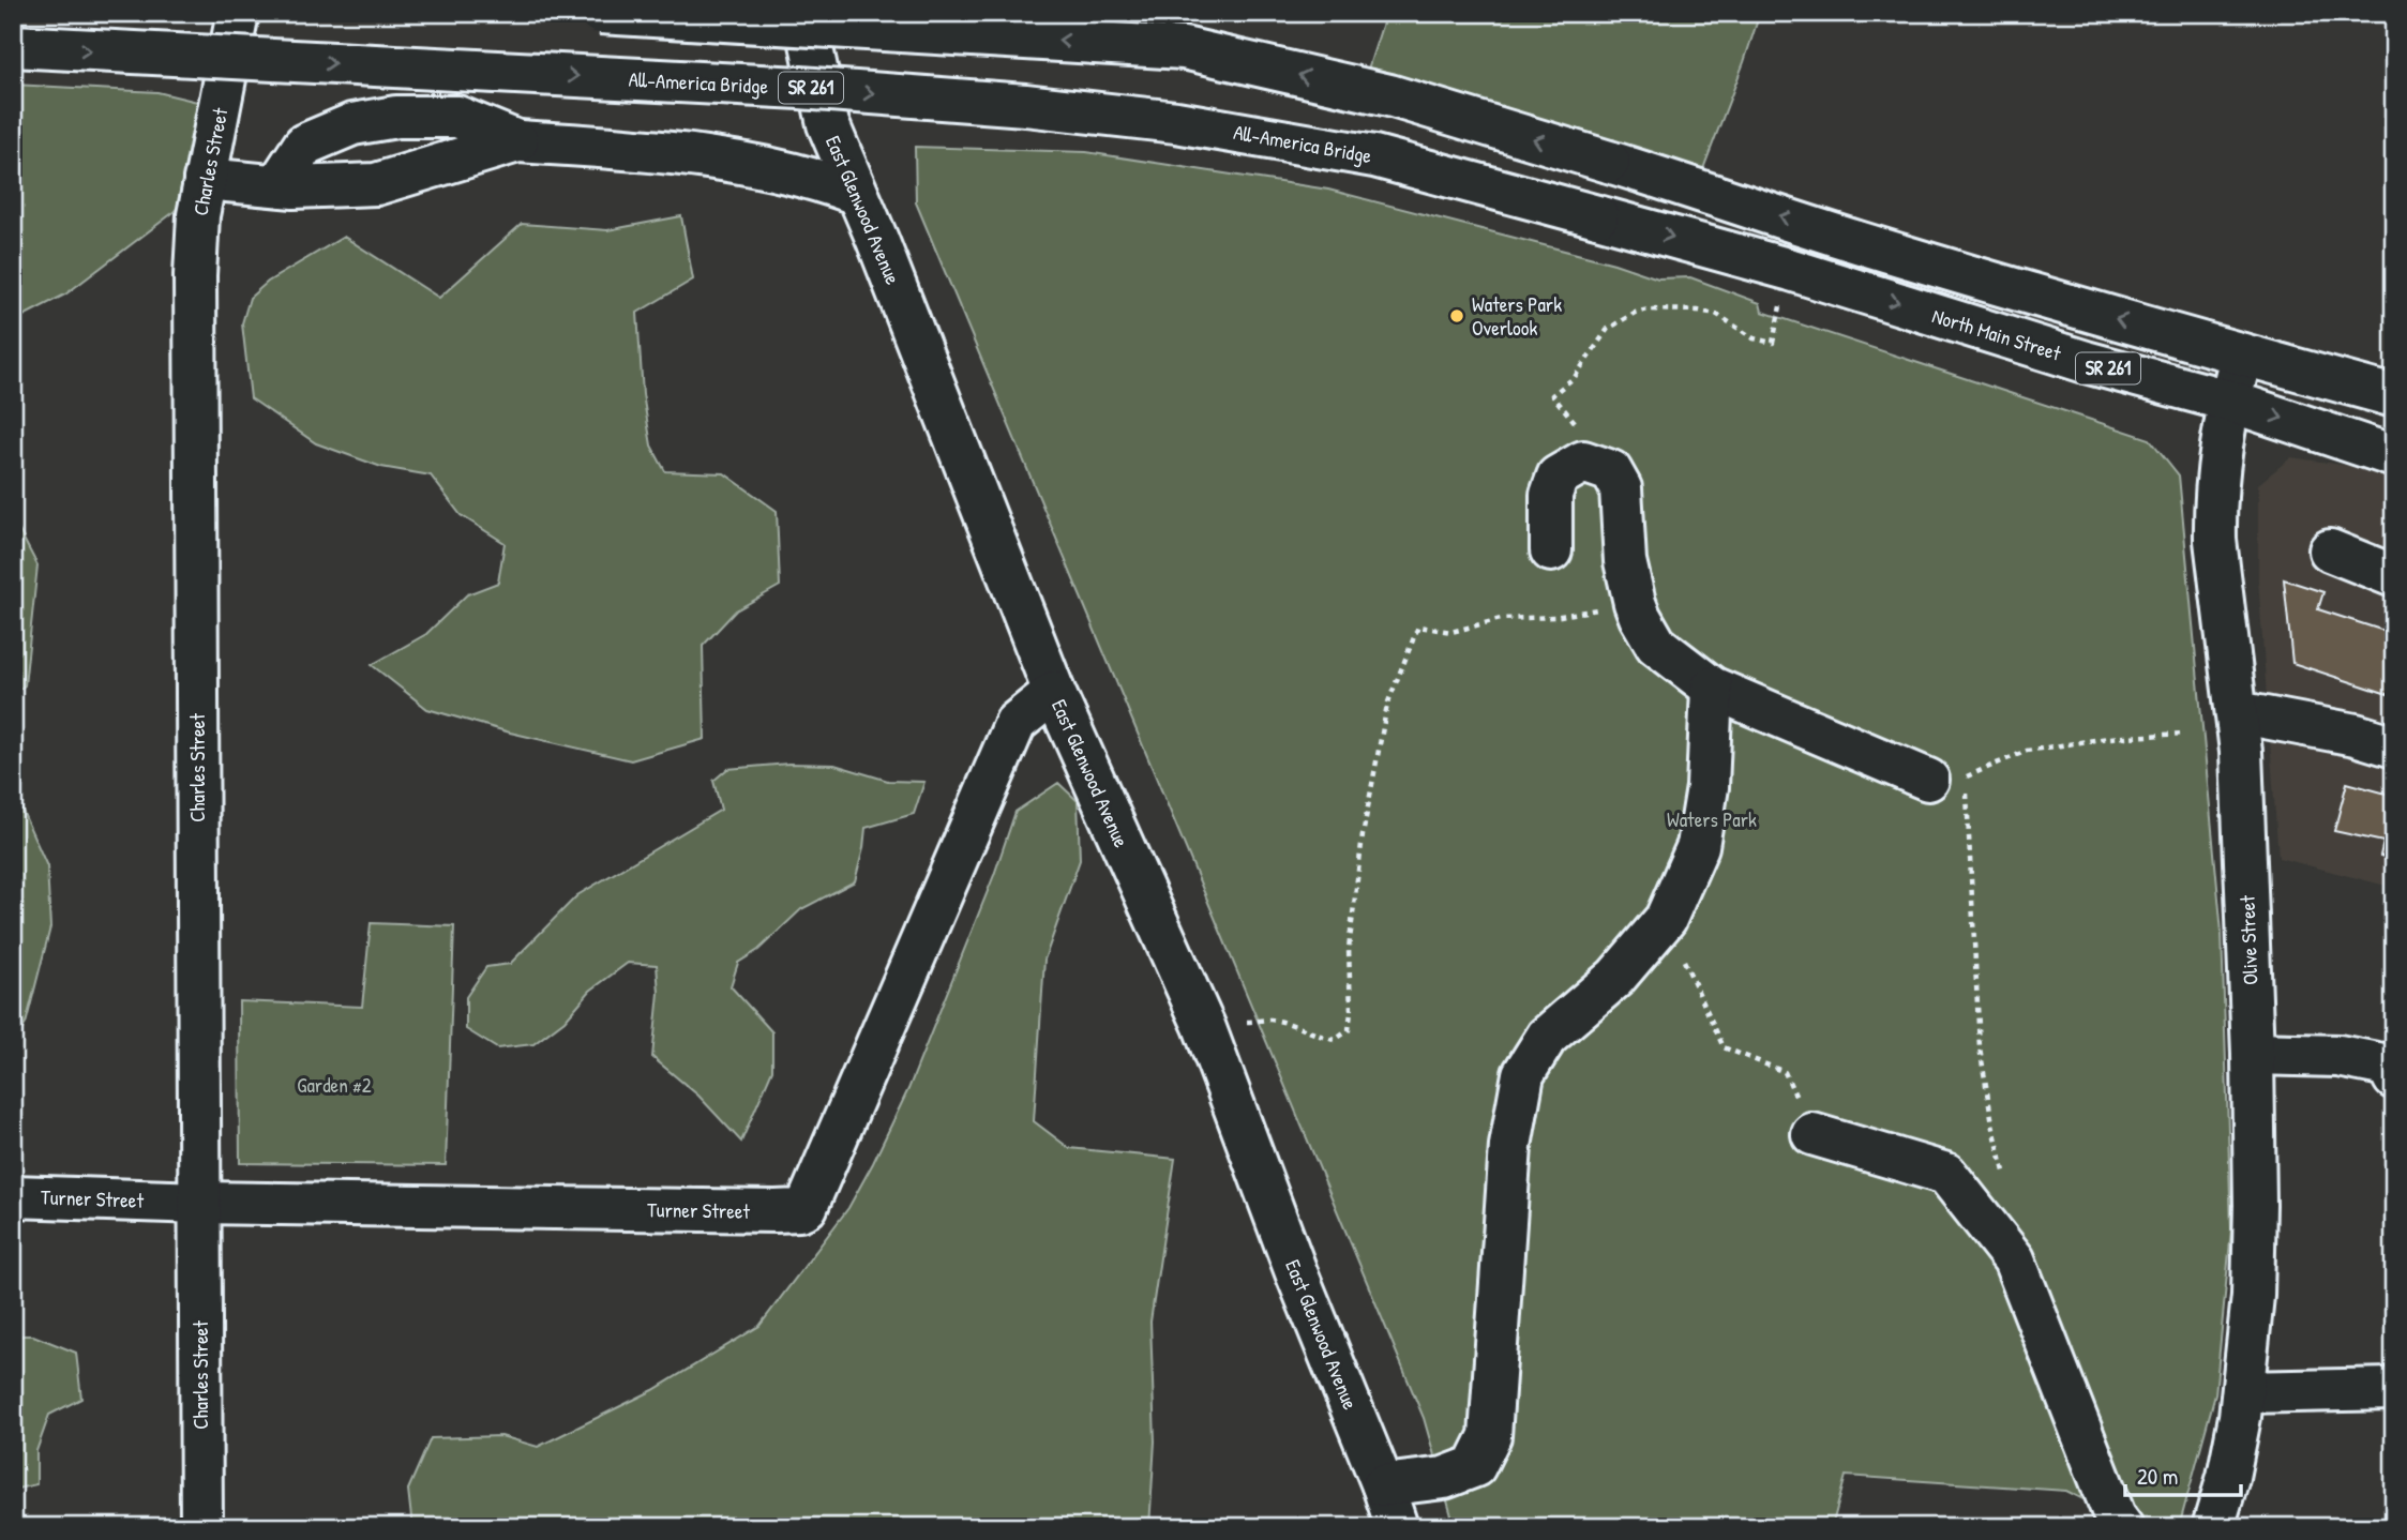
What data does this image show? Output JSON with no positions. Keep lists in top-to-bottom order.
{
  "streets": {
    "street": [
      "All-America Bridge",
      "SR 261",
      "Charles Street",
      "East Glenwood Avenue",
      "North Main Street",
      "Olive Street",
      "Turner Street"
    ]
  },
  "crossings": [
    ["All-America Bridge", "North Main Street"],
    ["SR 261", "Olive Street"],
    ["Charles Street", "Turner Street"],
    ["East Glenwood Avenue", "Turner Street"],
    ["North Main Street", "Olive Street"]
  ],
  "parks": ["Waters Park", "Garden #2"],
  "places": ["Waters Park Overlook"],
  "scale_bar": "20 m"
}
